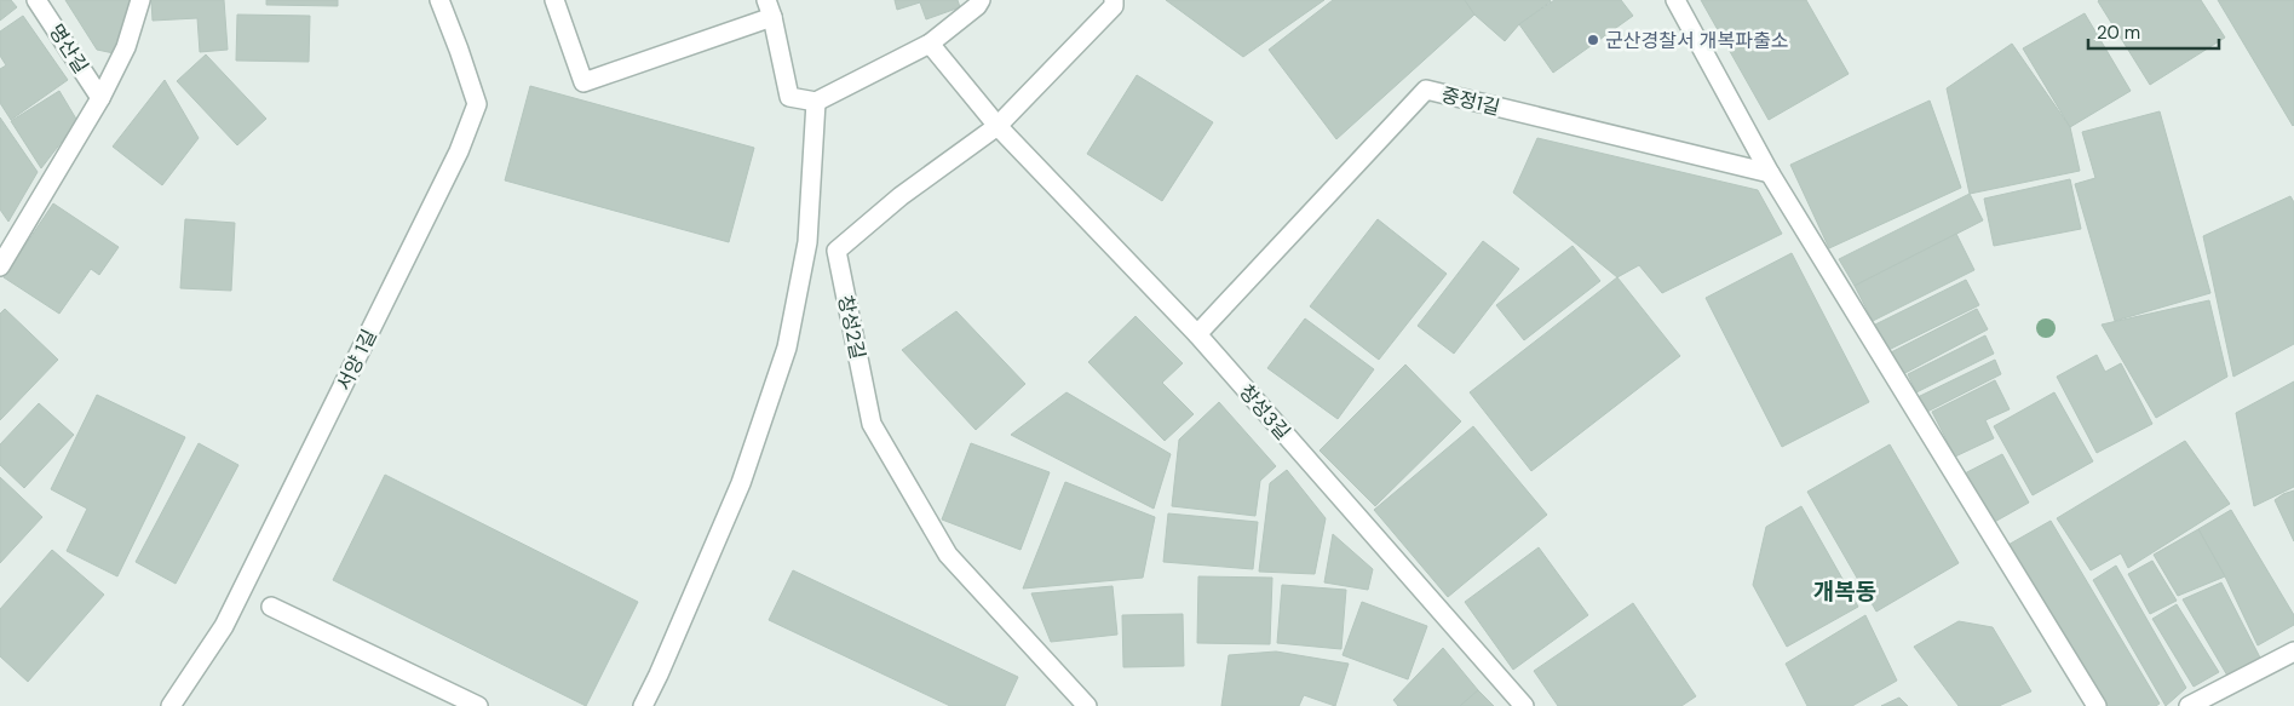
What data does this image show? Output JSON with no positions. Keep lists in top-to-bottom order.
{
  "streets": {
    "street": [
      "명산길",
      "중정1길",
      "창성2길",
      "서양 1길",
      "창성3길"
    ]
  },
  "crossings": [
    ["중정1길", "창성3길"],
    ["창성2길", "창성3길"]
  ],
  "districts": ["개복동"],
  "places": ["군산경찰서 개복파출소"],
  "scale_bar": "20 m"
}
